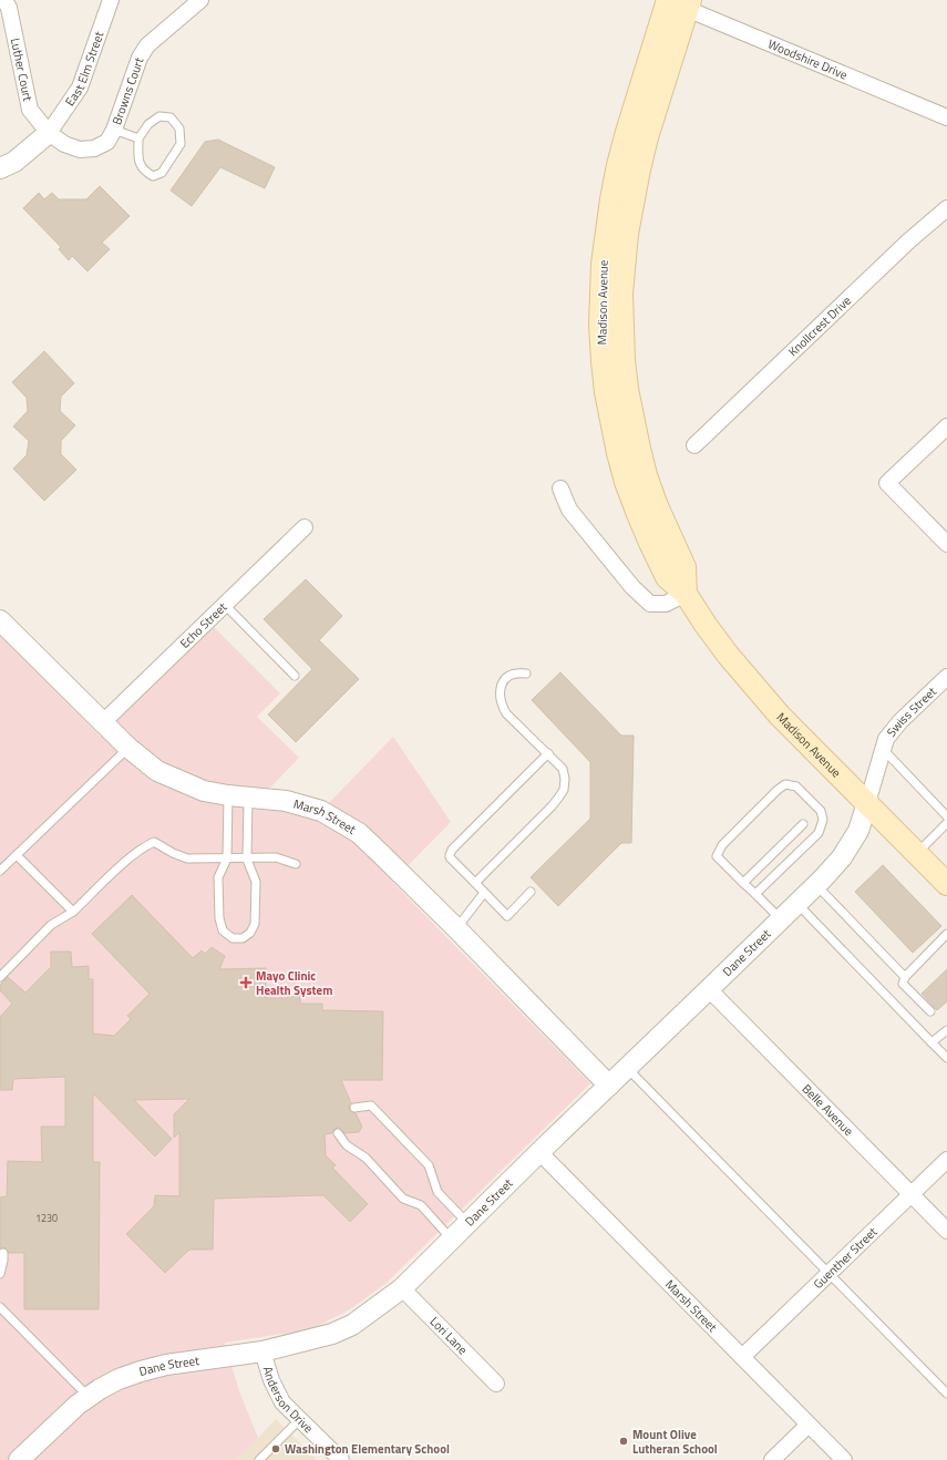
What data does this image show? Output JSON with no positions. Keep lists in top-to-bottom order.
{
  "streets": {
    "main road": ["Madison Avenue"],
    "street": [
      "Woodshire Drive",
      "Luther Court",
      "East Elm Street",
      "Browns Court",
      "Knollcrest Drive",
      "Echo Street",
      "Swiss Street",
      "Marsh Street",
      "Dane Street",
      "Belle Avenue",
      "Guenther Street",
      "Lori Lane",
      "Anderson Drive"
    ]
  },
  "crossings": [
    ["Woodshire Drive", "Madison Avenue"],
    ["Luther Court", "East Elm Street"],
    ["Luther Court", "Browns Court"],
    ["East Elm Street", "Browns Court"],
    ["Madison Avenue", "Swiss Street"],
    ["Madison Avenue", "Dane Street"],
    ["Echo Street", "Marsh Street"],
    ["Swiss Street", "Dane Street"],
    ["Marsh Street", "Dane Street"],
    ["Marsh Street", "Guenther Street"],
    ["Dane Street", "Belle Avenue"],
    ["Dane Street", "Lori Lane"],
    ["Dane Street", "Anderson Drive"],
    ["Belle Avenue", "Guenther Street"]
  ],
  "places": {
    "health": ["Mayo Clinic Health System"],
    "other": ["Mount Olive Lutheran School", "Washington Elementary School"]
  },
  "house_numbers": ["1230"]
}
